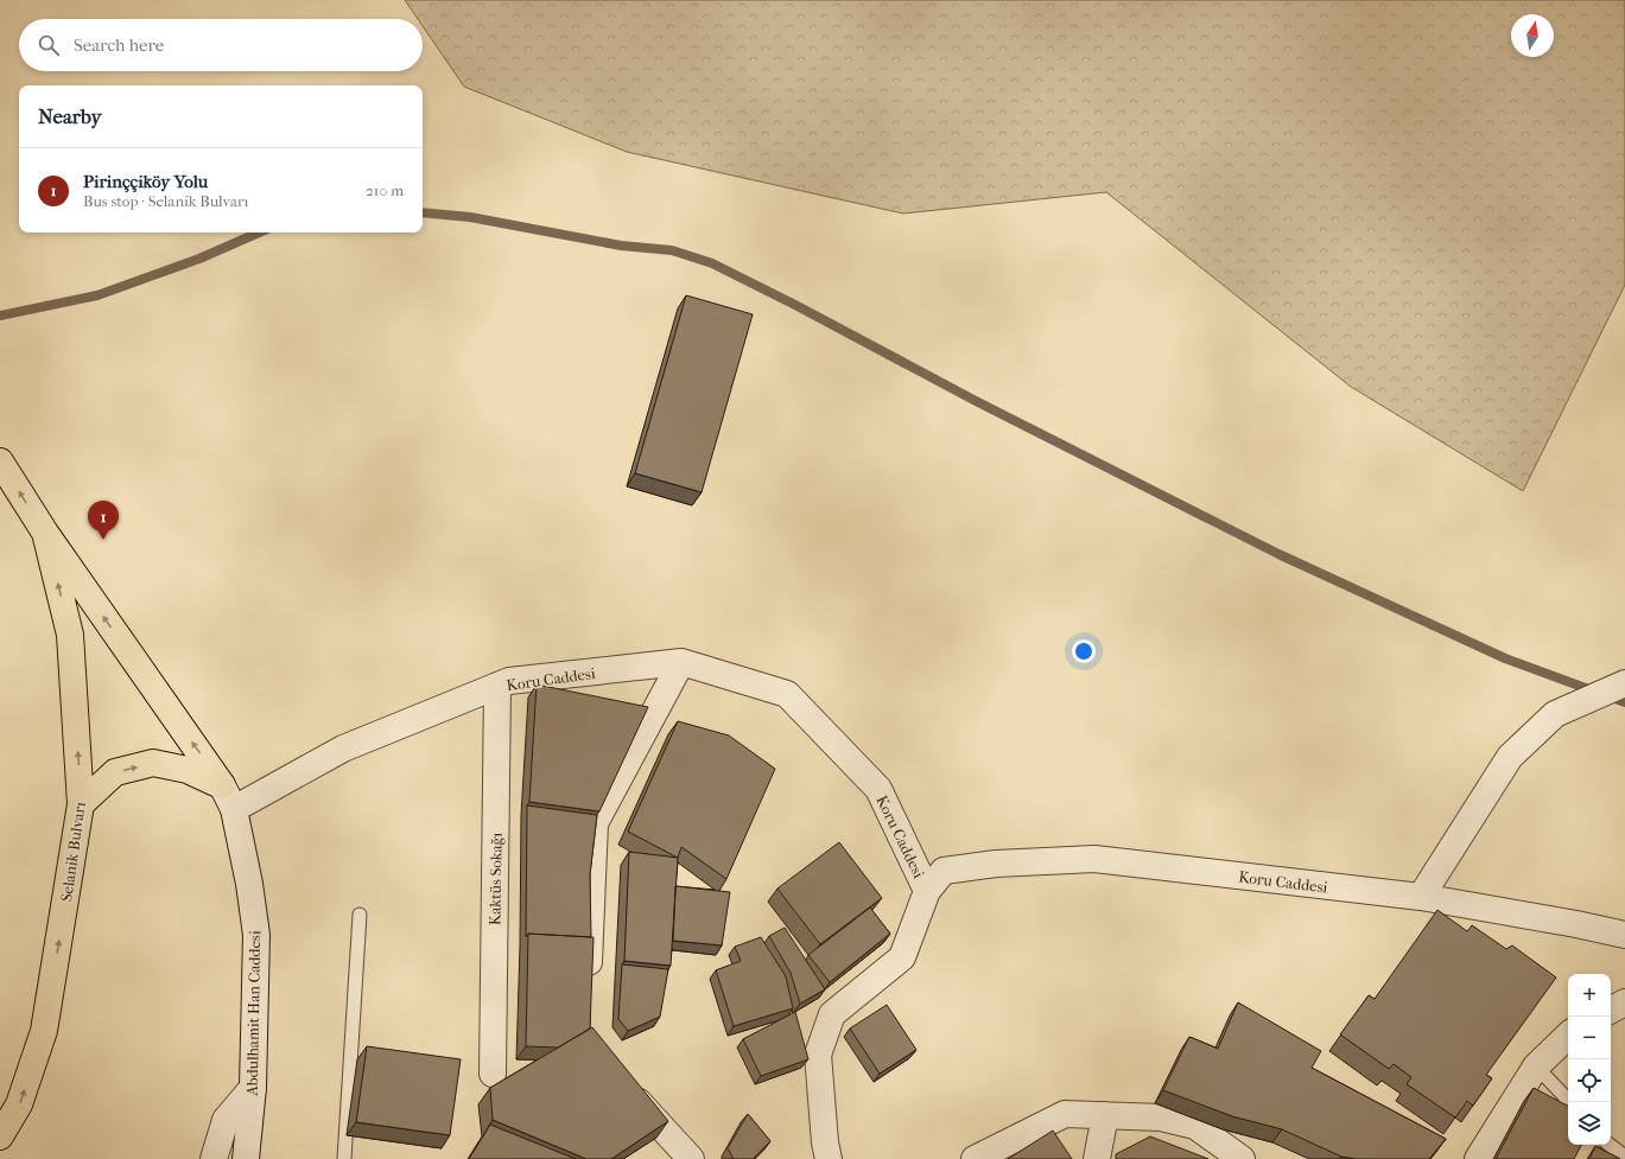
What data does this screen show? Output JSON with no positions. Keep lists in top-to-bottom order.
{
  "streets": {
    "main road": ["Selanik Bulvarı"],
    "street": ["Koru Caddesi", "Kaktüs Sokağı", "Abdulhamit Han Caddesi"]
  },
  "crossings": [
    ["Koru Caddesi", "Kaktüs Sokağı"],
    ["Koru Caddesi", "Abdulhamit Han Caddesi"]
  ],
  "one_way": ["Selanik Bulvarı"],
  "north": "top",
  "page": {
    "search": "Search here",
    "heading": "Nearby",
    "list": [
      {
        "mark": "1",
        "name": "Pirinççiköy Yolu",
        "note": "Bus stop · Selanik Bulvarı",
        "value": "210 m"
      }
    ],
    "pins": "1",
    "map_buttons": ["+", "−"]
  }
}
